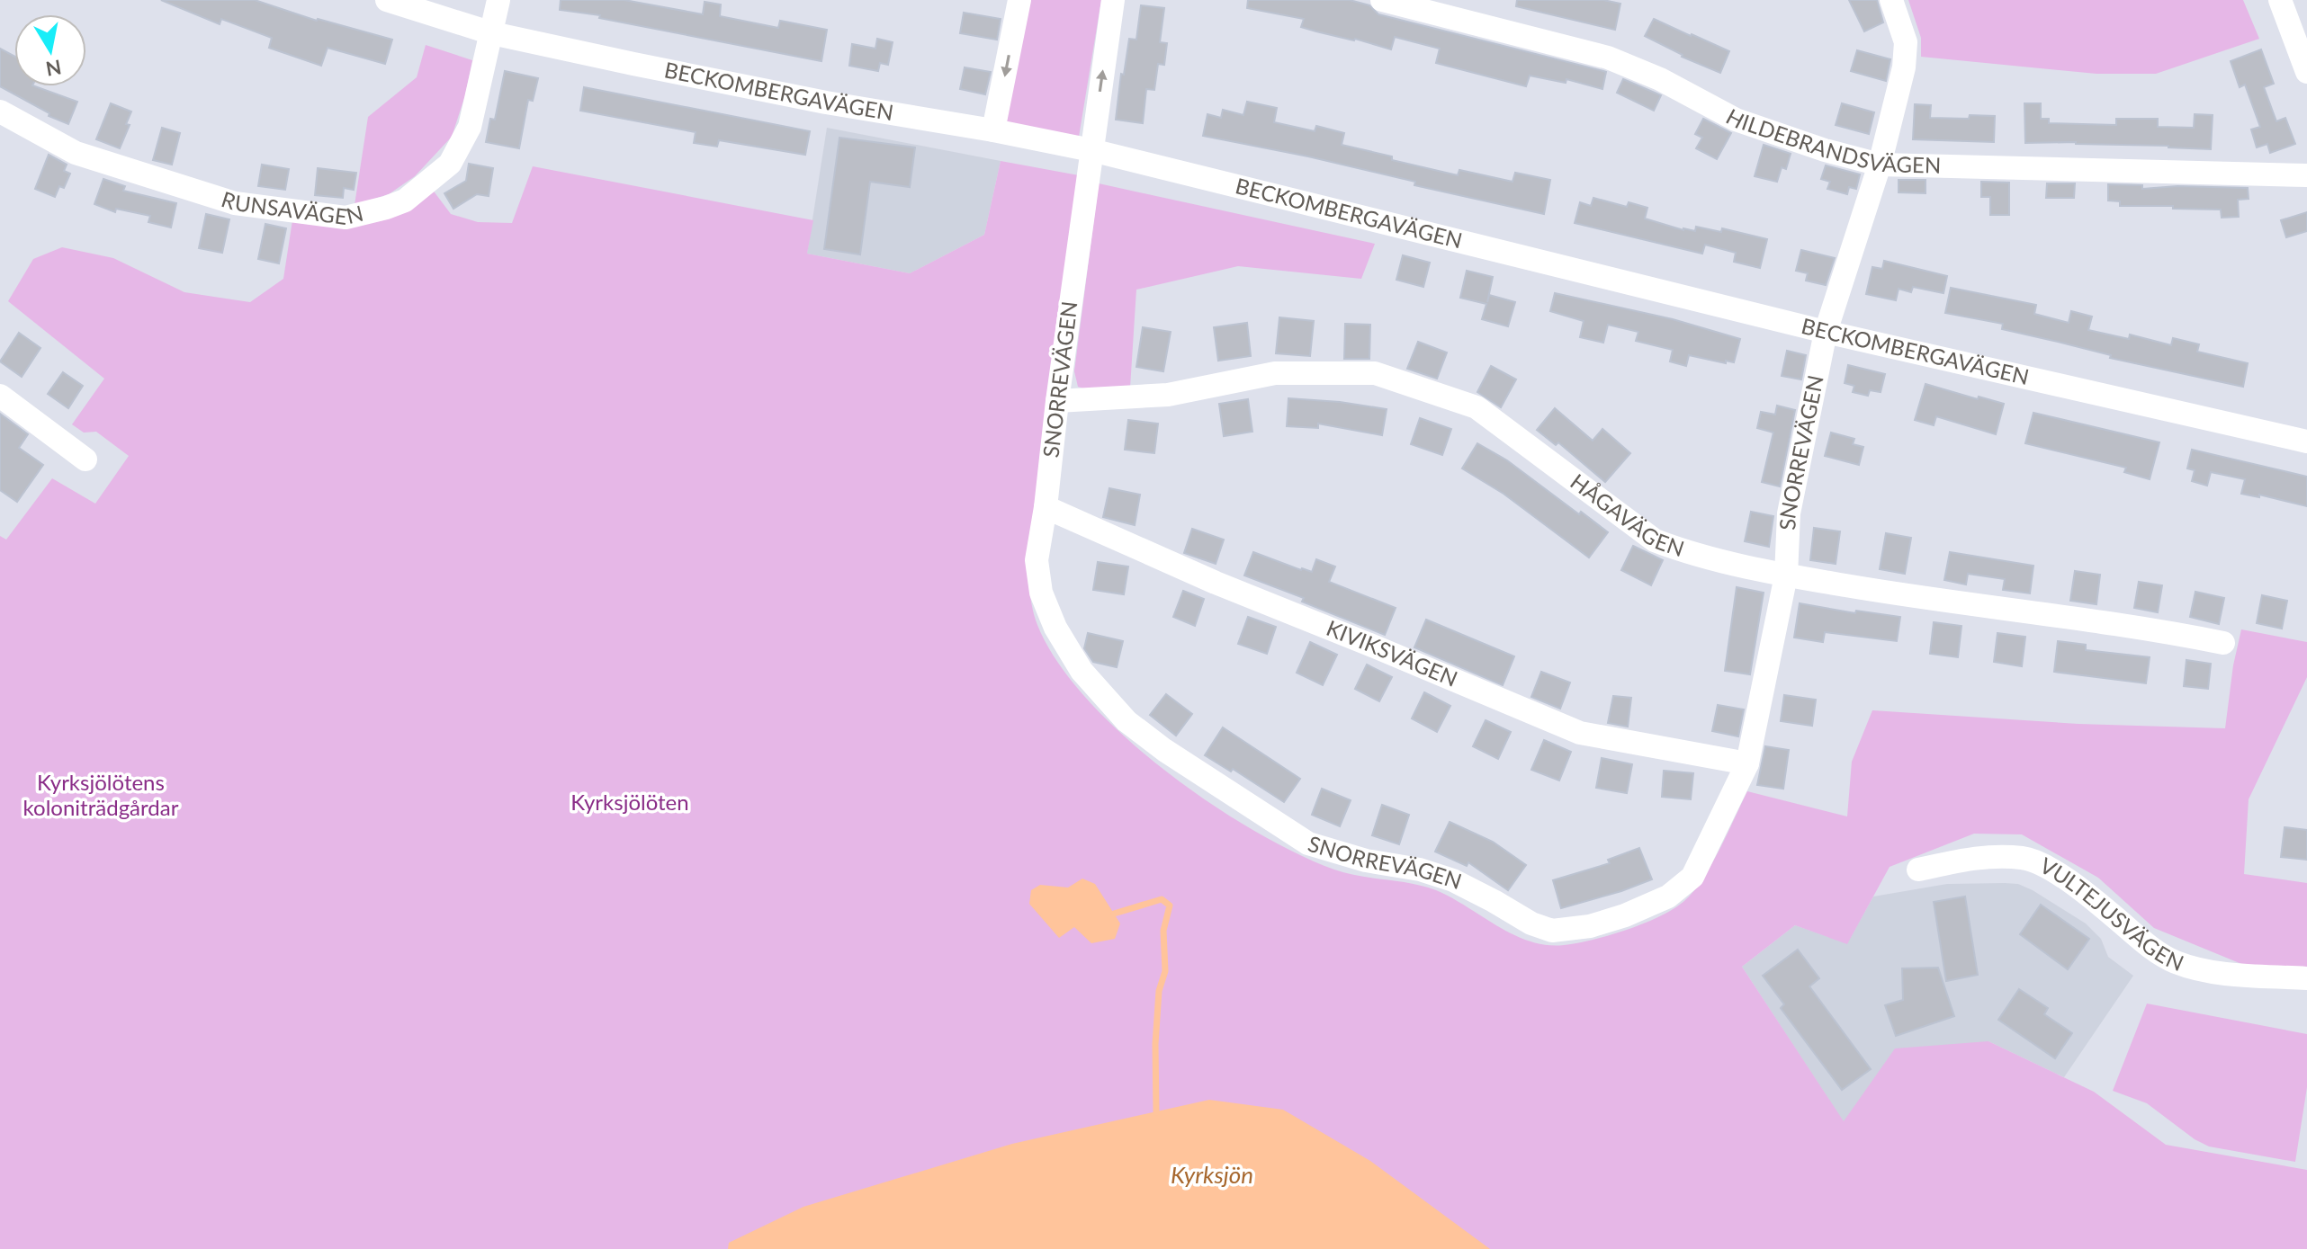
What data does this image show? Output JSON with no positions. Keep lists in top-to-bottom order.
{
  "streets": {
    "street": [
      "BECKOMBERGAVÄGEN",
      "HILDEBRANDSVÄGEN",
      "RUNSAVÄGEN",
      "SNORREVÄGEN",
      "HÅGAVÄGEN",
      "KIVIKSVÄGEN",
      "VULTEJUSVÄGEN"
    ]
  },
  "crossings": [
    ["BECKOMBERGAVÄGEN", "RUNSAVÄGEN"],
    ["BECKOMBERGAVÄGEN", "SNORREVÄGEN"],
    ["HILDEBRANDSVÄGEN", "SNORREVÄGEN"],
    ["SNORREVÄGEN", "HÅGAVÄGEN"],
    ["SNORREVÄGEN", "KIVIKSVÄGEN"]
  ],
  "water": ["Kyrksjön"],
  "parks": ["Kyrksjölötens koloniträdgårdar", "Kyrksjölöten"],
  "north": "bottom"
}
